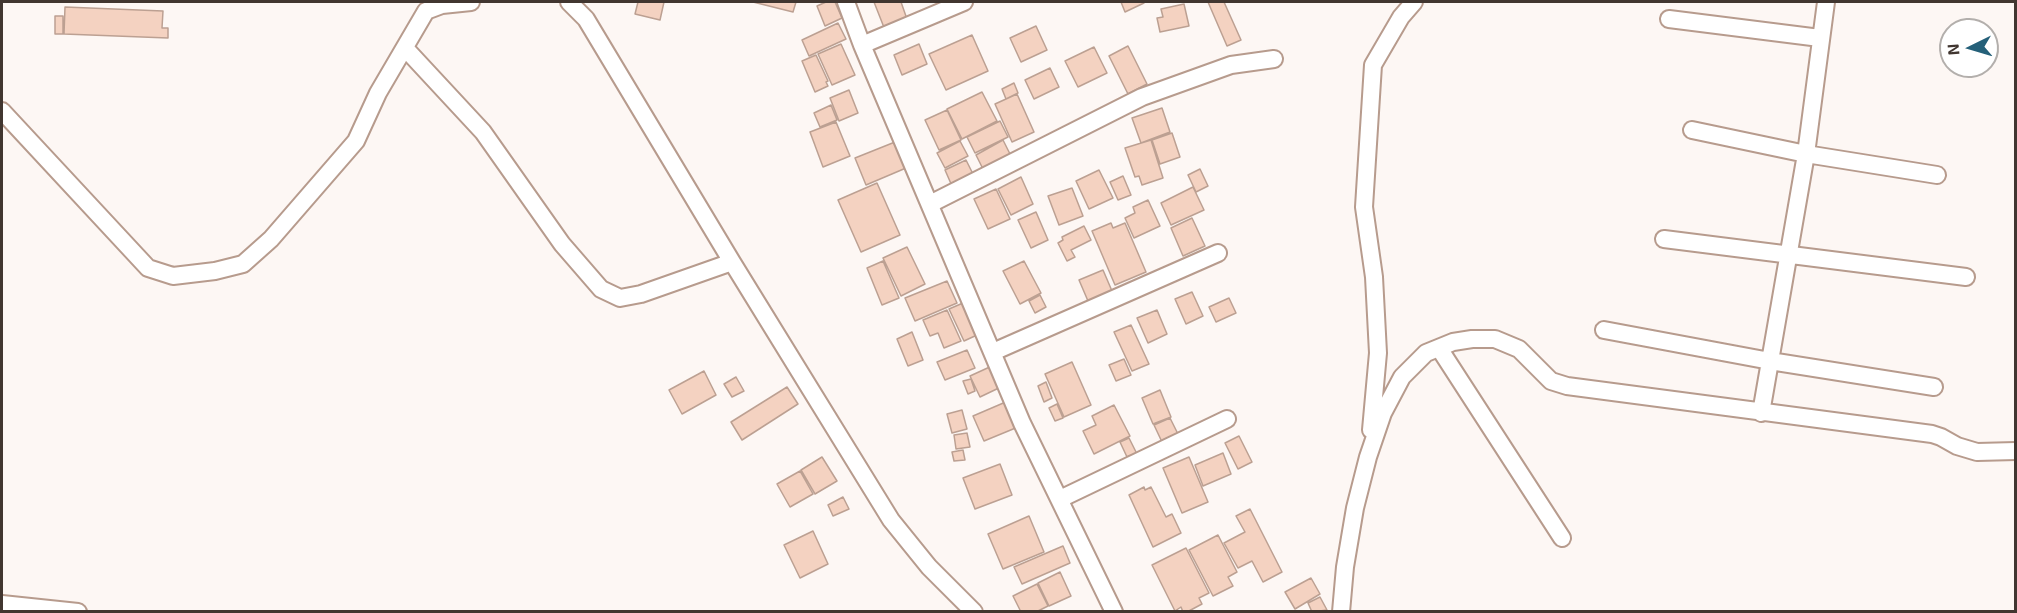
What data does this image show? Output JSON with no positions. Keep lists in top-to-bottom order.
{
  "north": "left"
}
